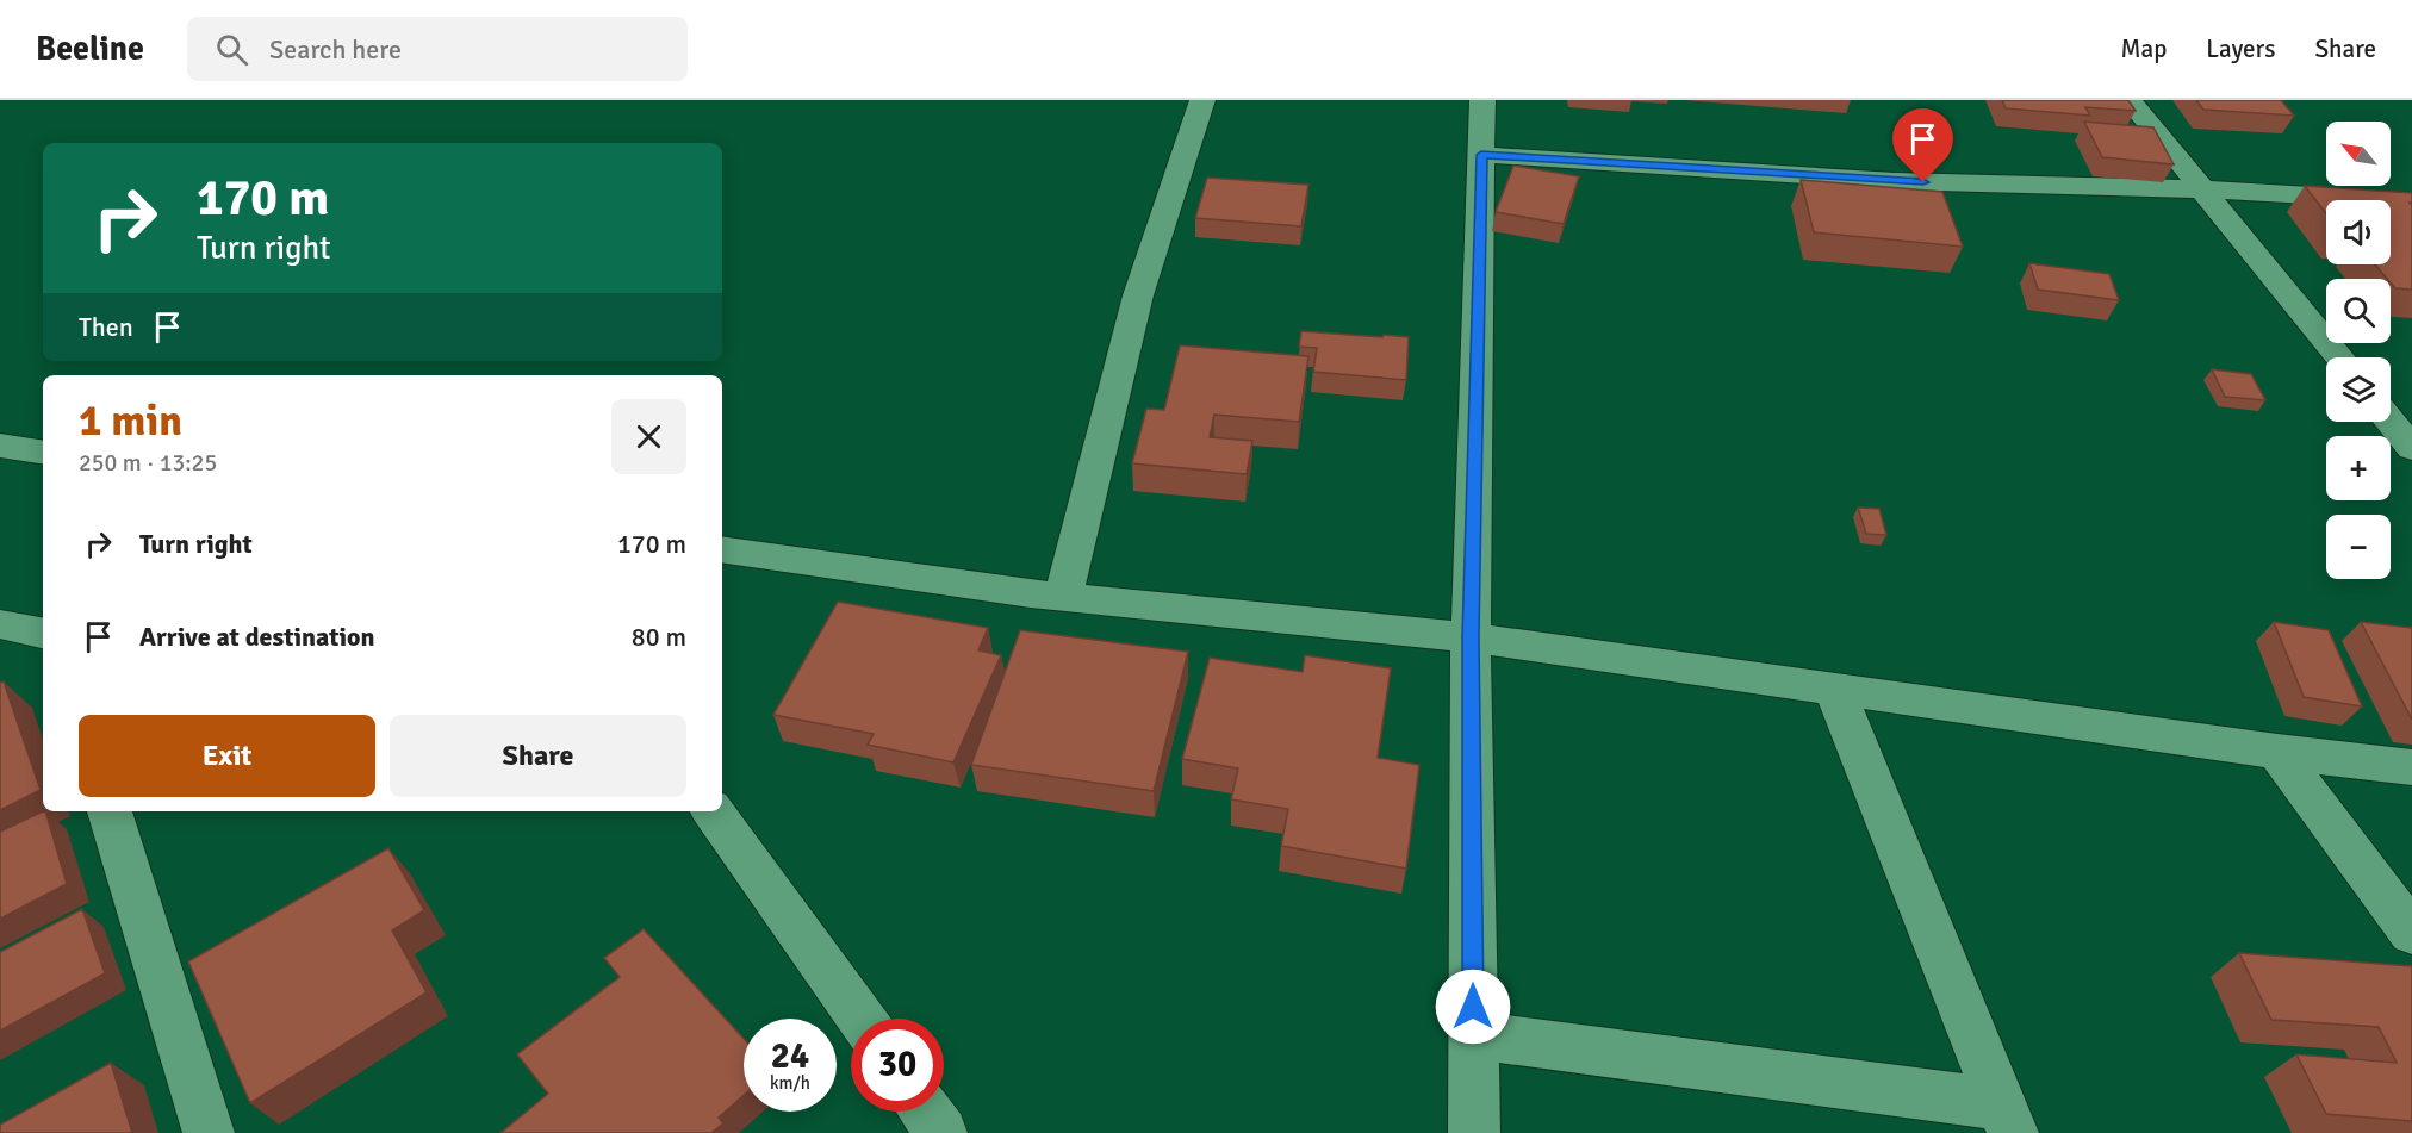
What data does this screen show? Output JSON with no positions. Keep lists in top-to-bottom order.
{
  "north": "top left",
  "page": {
    "header": "Beeline",
    "search": "Search here",
    "nav": ["Map", "Layers", "Share"],
    "map_buttons": ["+", "−"],
    "turn": ["170 m", "Turn right"],
    "then": "Then",
    "heading": ["1 min", "250 m · 13:25"],
    "list": [
      {
        "name": "Turn right",
        "value": "170 m"
      },
      {
        "name": "Arrive at destination",
        "value": "80 m"
      }
    ],
    "buttons": ["Exit", "Share"],
    "speed": "24 km/h",
    "limit": "30"
  }
}
